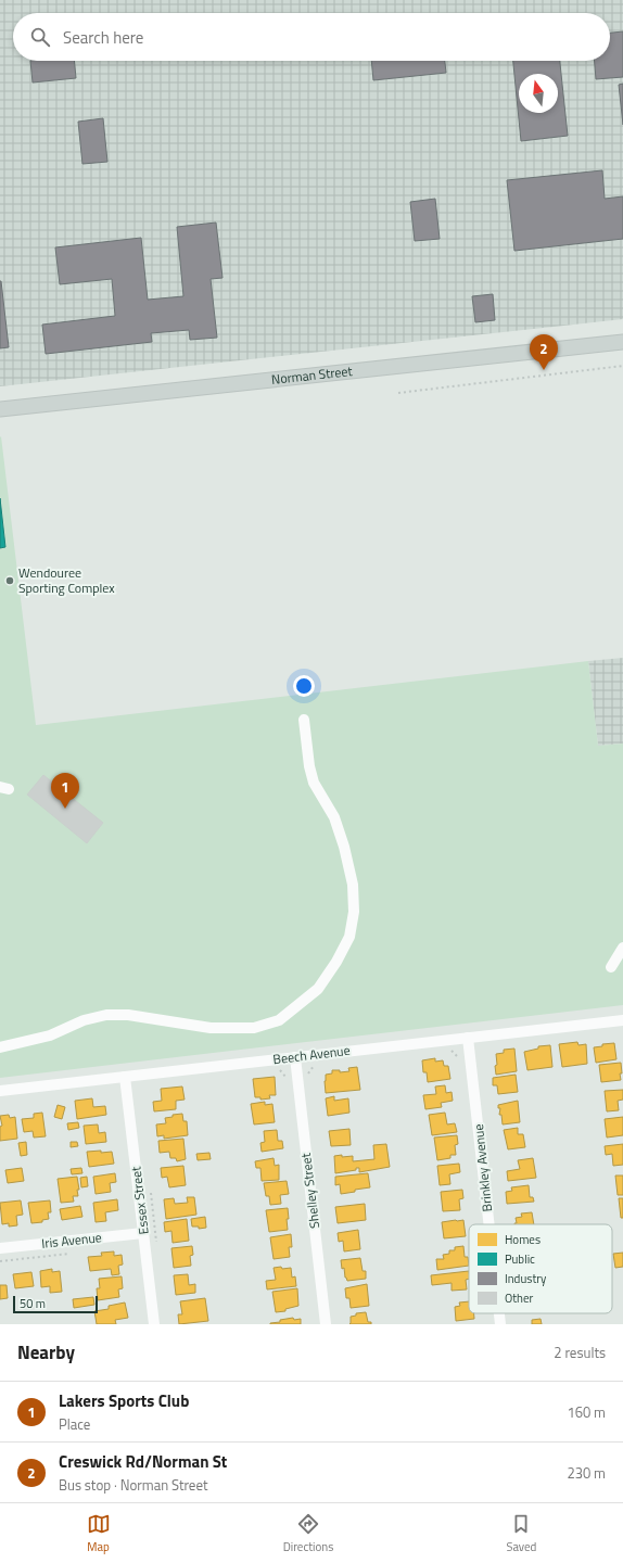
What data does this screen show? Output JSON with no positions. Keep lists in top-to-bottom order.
{
  "streets": {
    "main road": ["Norman Street"],
    "street": [
      "Beech Avenue",
      "Brinkley Avenue",
      "Shelley Street",
      "Essex Street",
      "Iris Avenue"
    ]
  },
  "crossings": [
    ["Beech Avenue", "Brinkley Avenue"],
    ["Beech Avenue", "Shelley Street"],
    ["Beech Avenue", "Essex Street"],
    ["Essex Street", "Iris Avenue"]
  ],
  "places": ["Wendouree Sporting Complex"],
  "legend": [
    "Homes",
    "Public",
    "Industry",
    "Other"
  ],
  "scale_bar": "50 m",
  "north": "top",
  "page": {
    "search": "Search here",
    "pins": ["2", "1"],
    "scale": "50 m",
    "heading": ["Nearby", "2 results"],
    "list": [
      {
        "mark": "1",
        "name": "Lakers Sports Club",
        "note": "Place",
        "value": "160 m"
      },
      {
        "mark": "2",
        "name": "Creswick Rd/Norman St",
        "note": "Bus stop · Norman Street",
        "value": "230 m"
      }
    ],
    "nav": ["Map", "Directions", "Saved"]
  }
}
